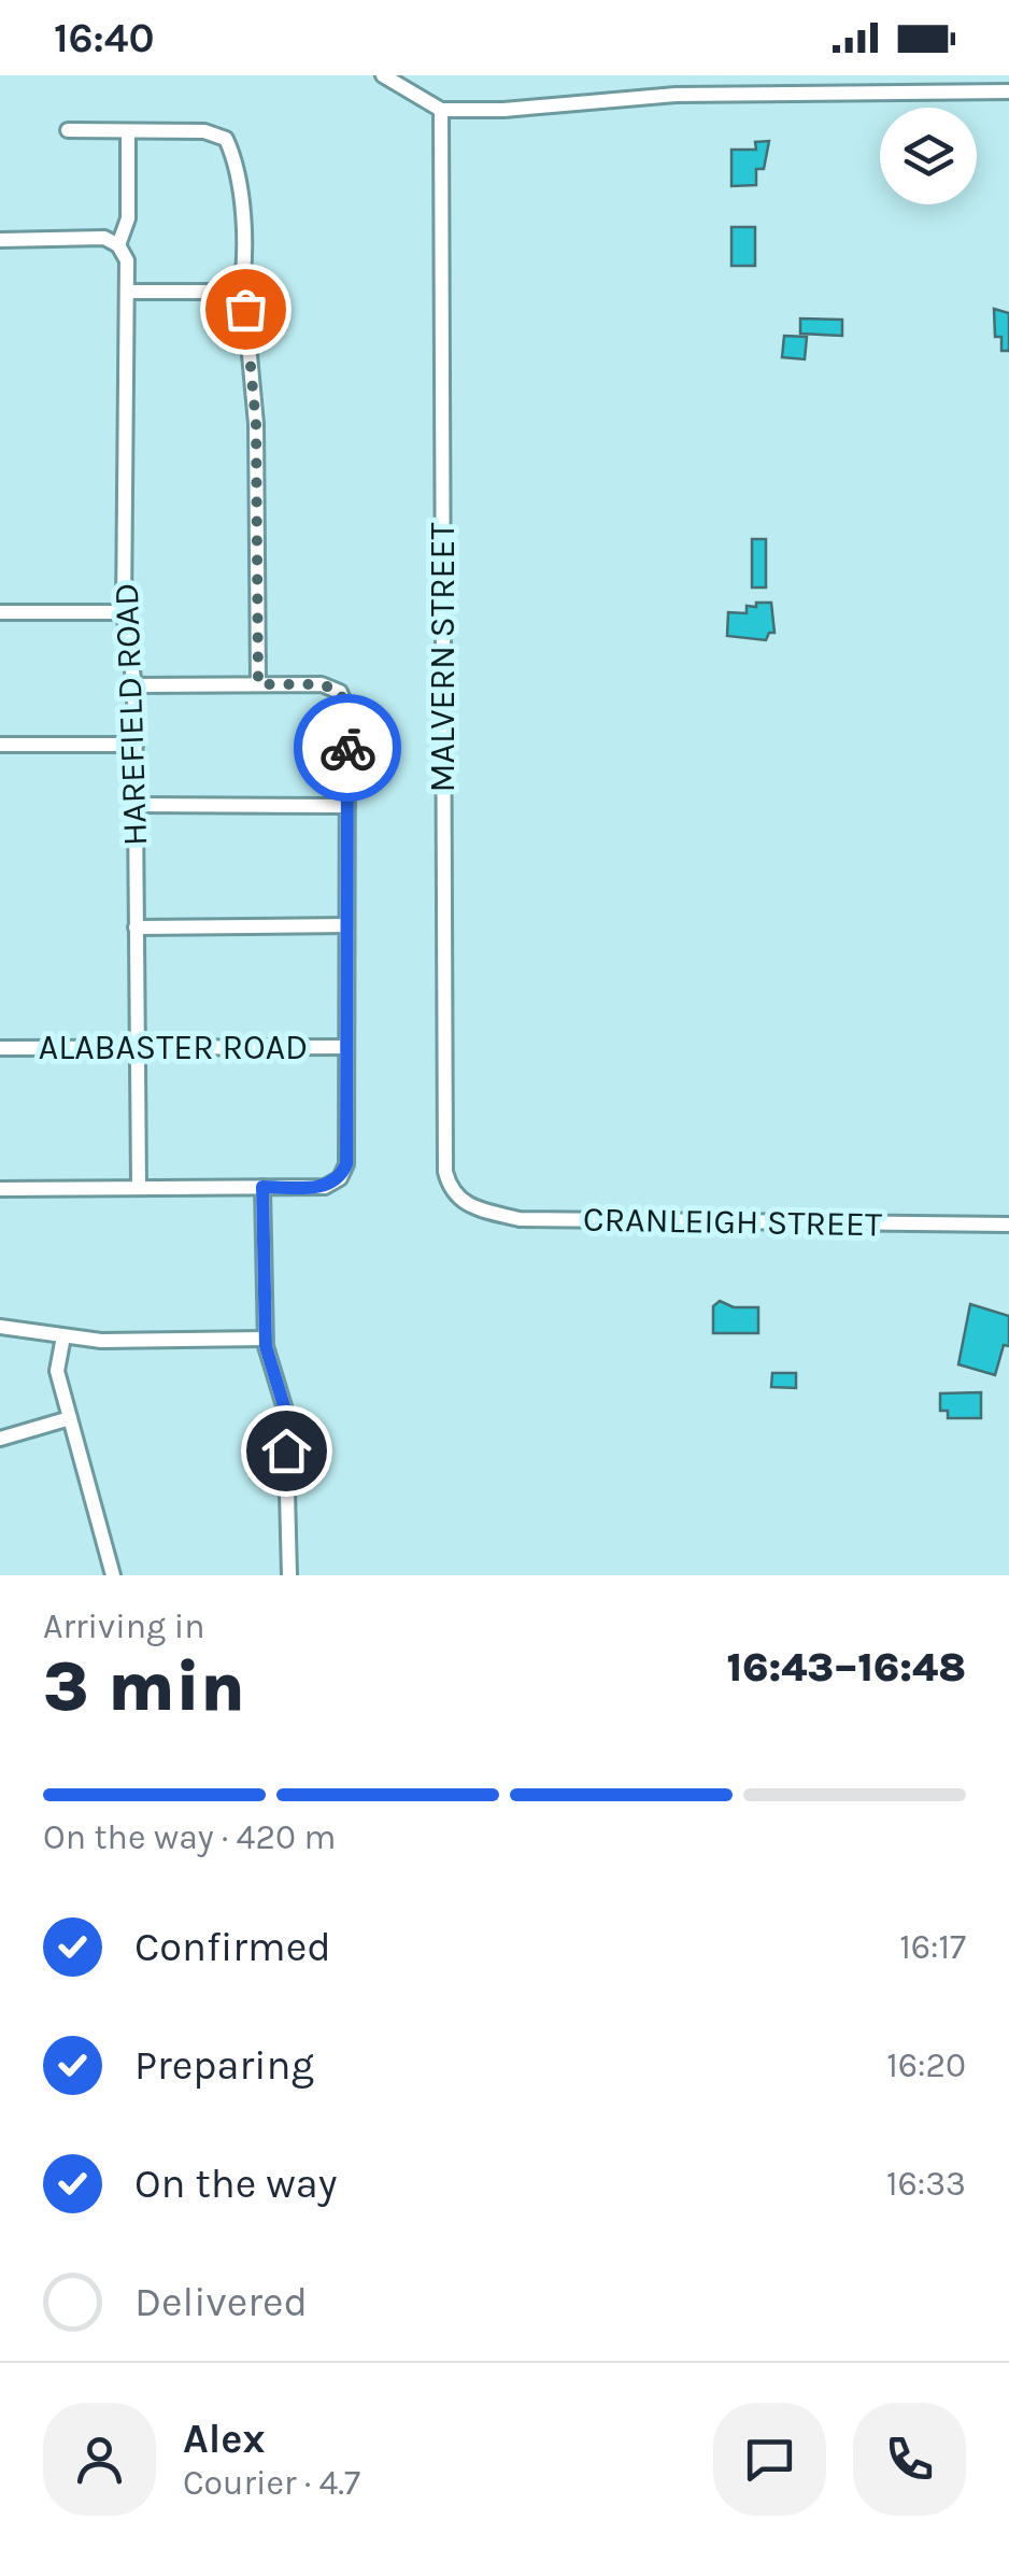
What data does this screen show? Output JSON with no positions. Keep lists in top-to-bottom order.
{
  "streets": {
    "street": [
      "MALVERN STREET",
      "HAREFIELD ROAD",
      "ALABASTER ROAD",
      "CRANLEIGH STREET"
    ]
  },
  "crossings": [
    ["MALVERN STREET", "CRANLEIGH STREET"],
    ["HAREFIELD ROAD", "ALABASTER ROAD"]
  ],
  "page": {
    "status": "16:40",
    "heading": ["3 min", "Arriving in", "16:43–16:48"],
    "panel": ["Alex", "Courier · 4.7"],
    "bar": "On the way · 420 m",
    "list": [
      ["Confirmed", "16:17"],
      ["Preparing", "16:20"],
      ["On the way", "16:33"],
      "Delivered"
    ]
  }
}
